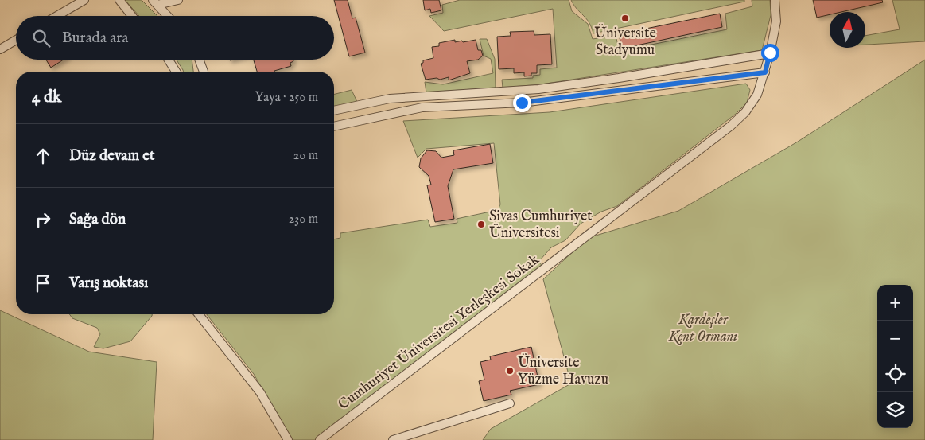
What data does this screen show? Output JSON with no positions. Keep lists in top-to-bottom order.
{
  "streets": {
    "street": ["Cumhuriyet Üniversitesi Yerleşkesi Sokak"]
  },
  "parks": ["Kardeşler Kent Ormanı"],
  "places": ["Üniversite Stadyumu", "Sivas Cumhuriyet Üniversitesi", "Üniversite Yüzme Havuzu"],
  "north": "top",
  "page": {
    "search": "Burada ara",
    "heading": ["4 dk", "Yaya · 250 m"],
    "list": [
      ["Düz devam et", "20 m"],
      ["Sağa dön", "230 m"],
      "Varış noktası"
    ],
    "map_buttons": ["+", "−"]
  }
}
